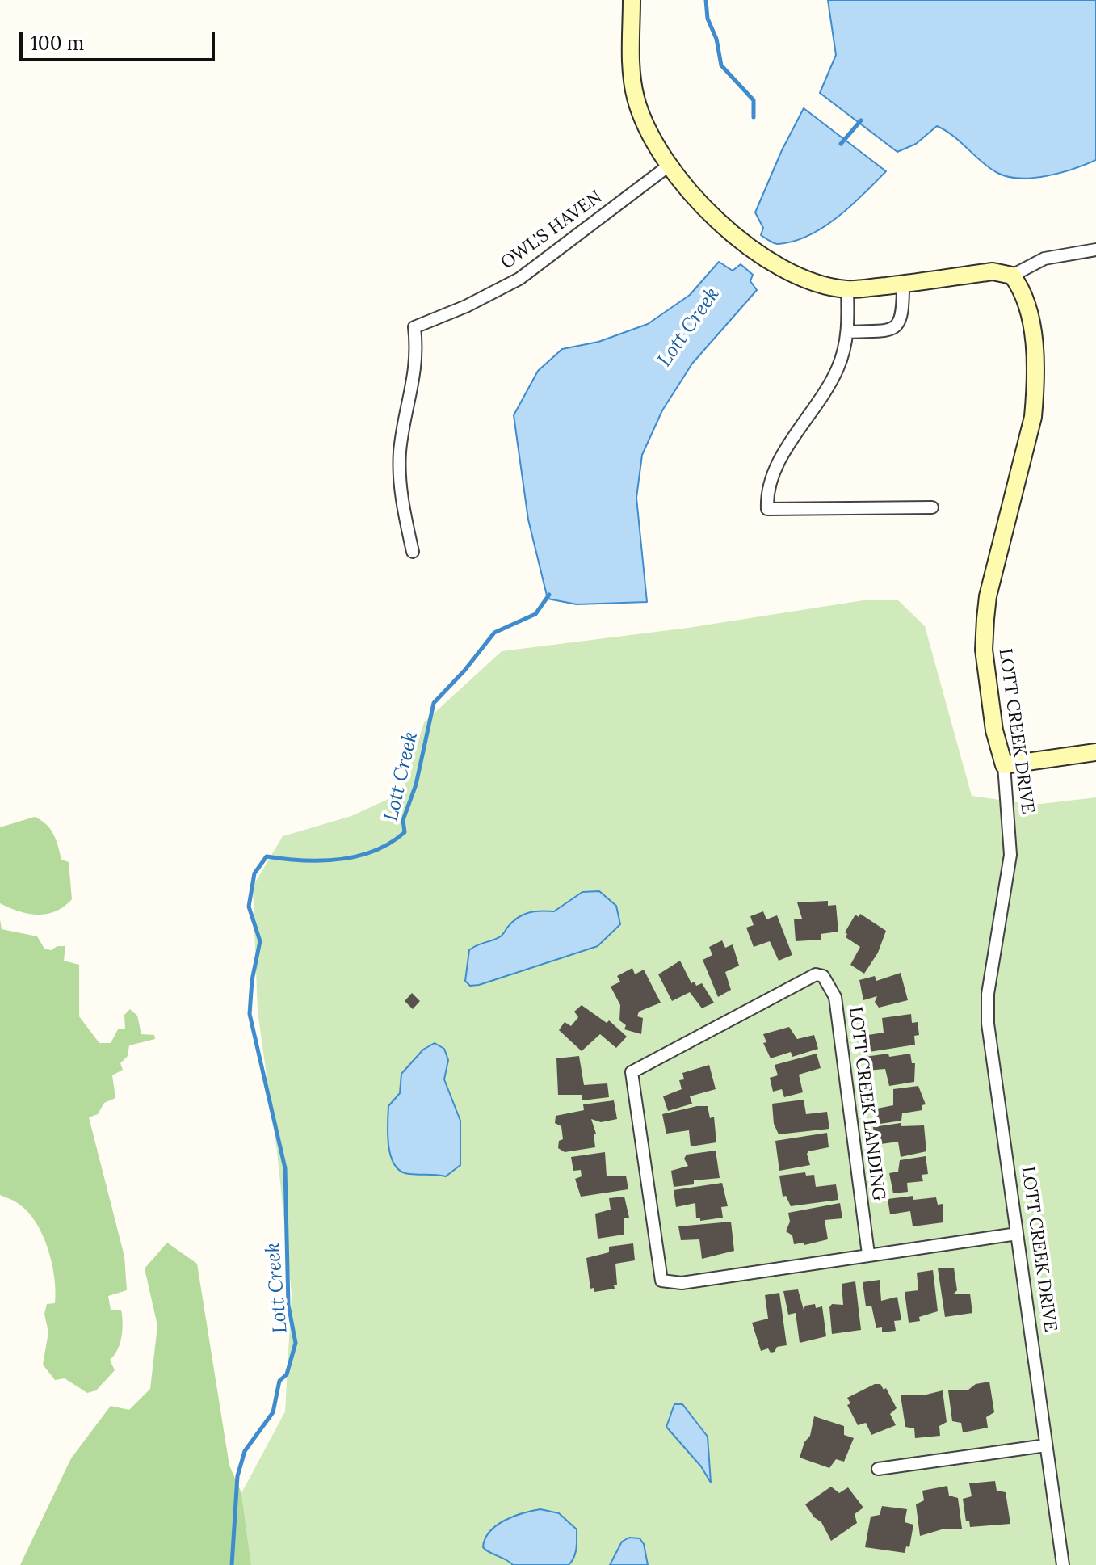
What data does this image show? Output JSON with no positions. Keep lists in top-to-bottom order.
{
  "streets": {
    "street": ["OWL'S HAVEN", "LOTT CREEK DRIVE", "LOTT CREEK LANDING"]
  },
  "crossings": [
    ["LOTT CREEK DRIVE", "LOTT CREEK LANDING"]
  ],
  "water": ["Lott Creek"],
  "scale_bar": "100 m"
}
